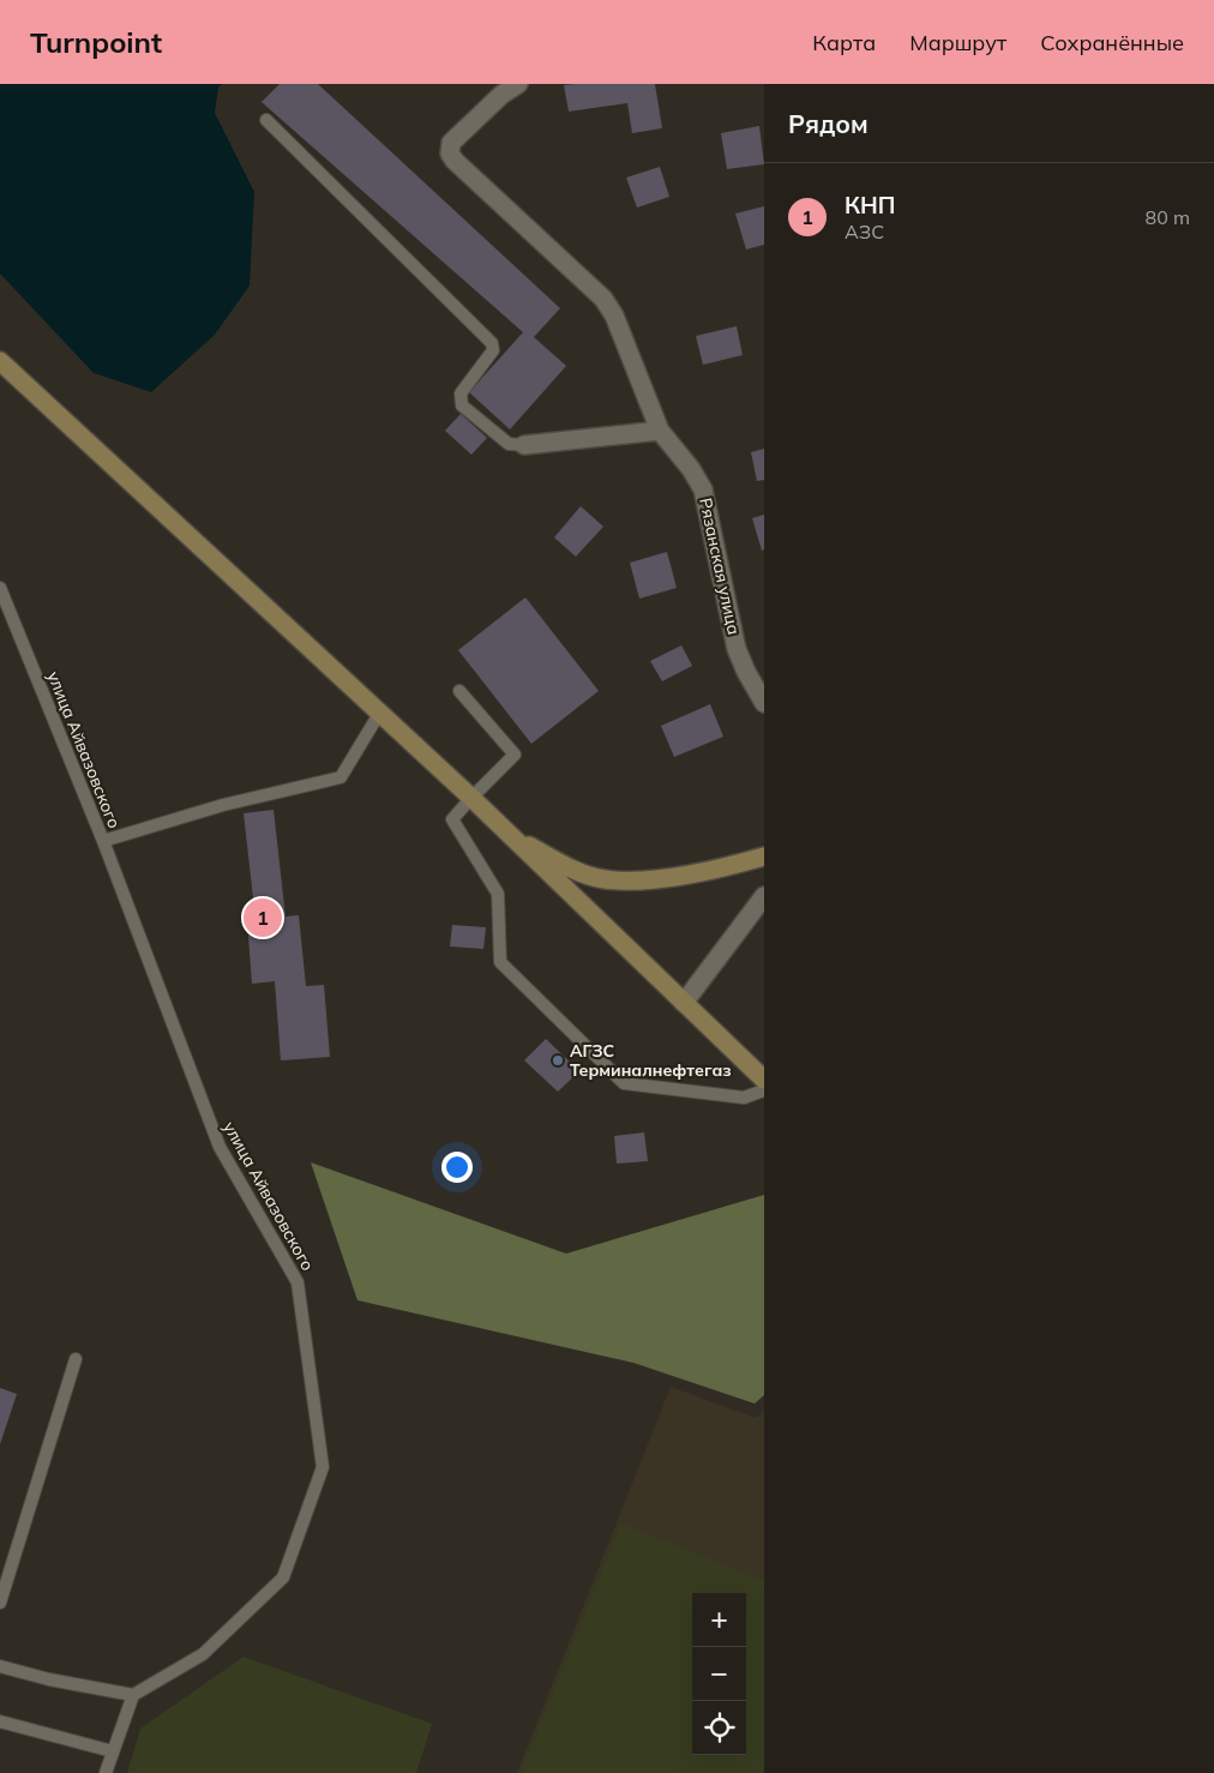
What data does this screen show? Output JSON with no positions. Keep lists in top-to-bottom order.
{
  "streets": {
    "street": ["Рязанская улица"],
    "lane": ["улица Айвазовского"]
  },
  "places": ["АГЗС Терминалнефтегаз"],
  "page": {
    "header": "Turnpoint",
    "nav": ["Карта", "Маршрут", "Сохранённые"],
    "heading": "Рядом",
    "list": [
      {
        "mark": "1",
        "name": "КНП",
        "note": "АЗС",
        "value": "80 m"
      }
    ],
    "pins": "1",
    "map_buttons": ["+", "−"]
  }
}
